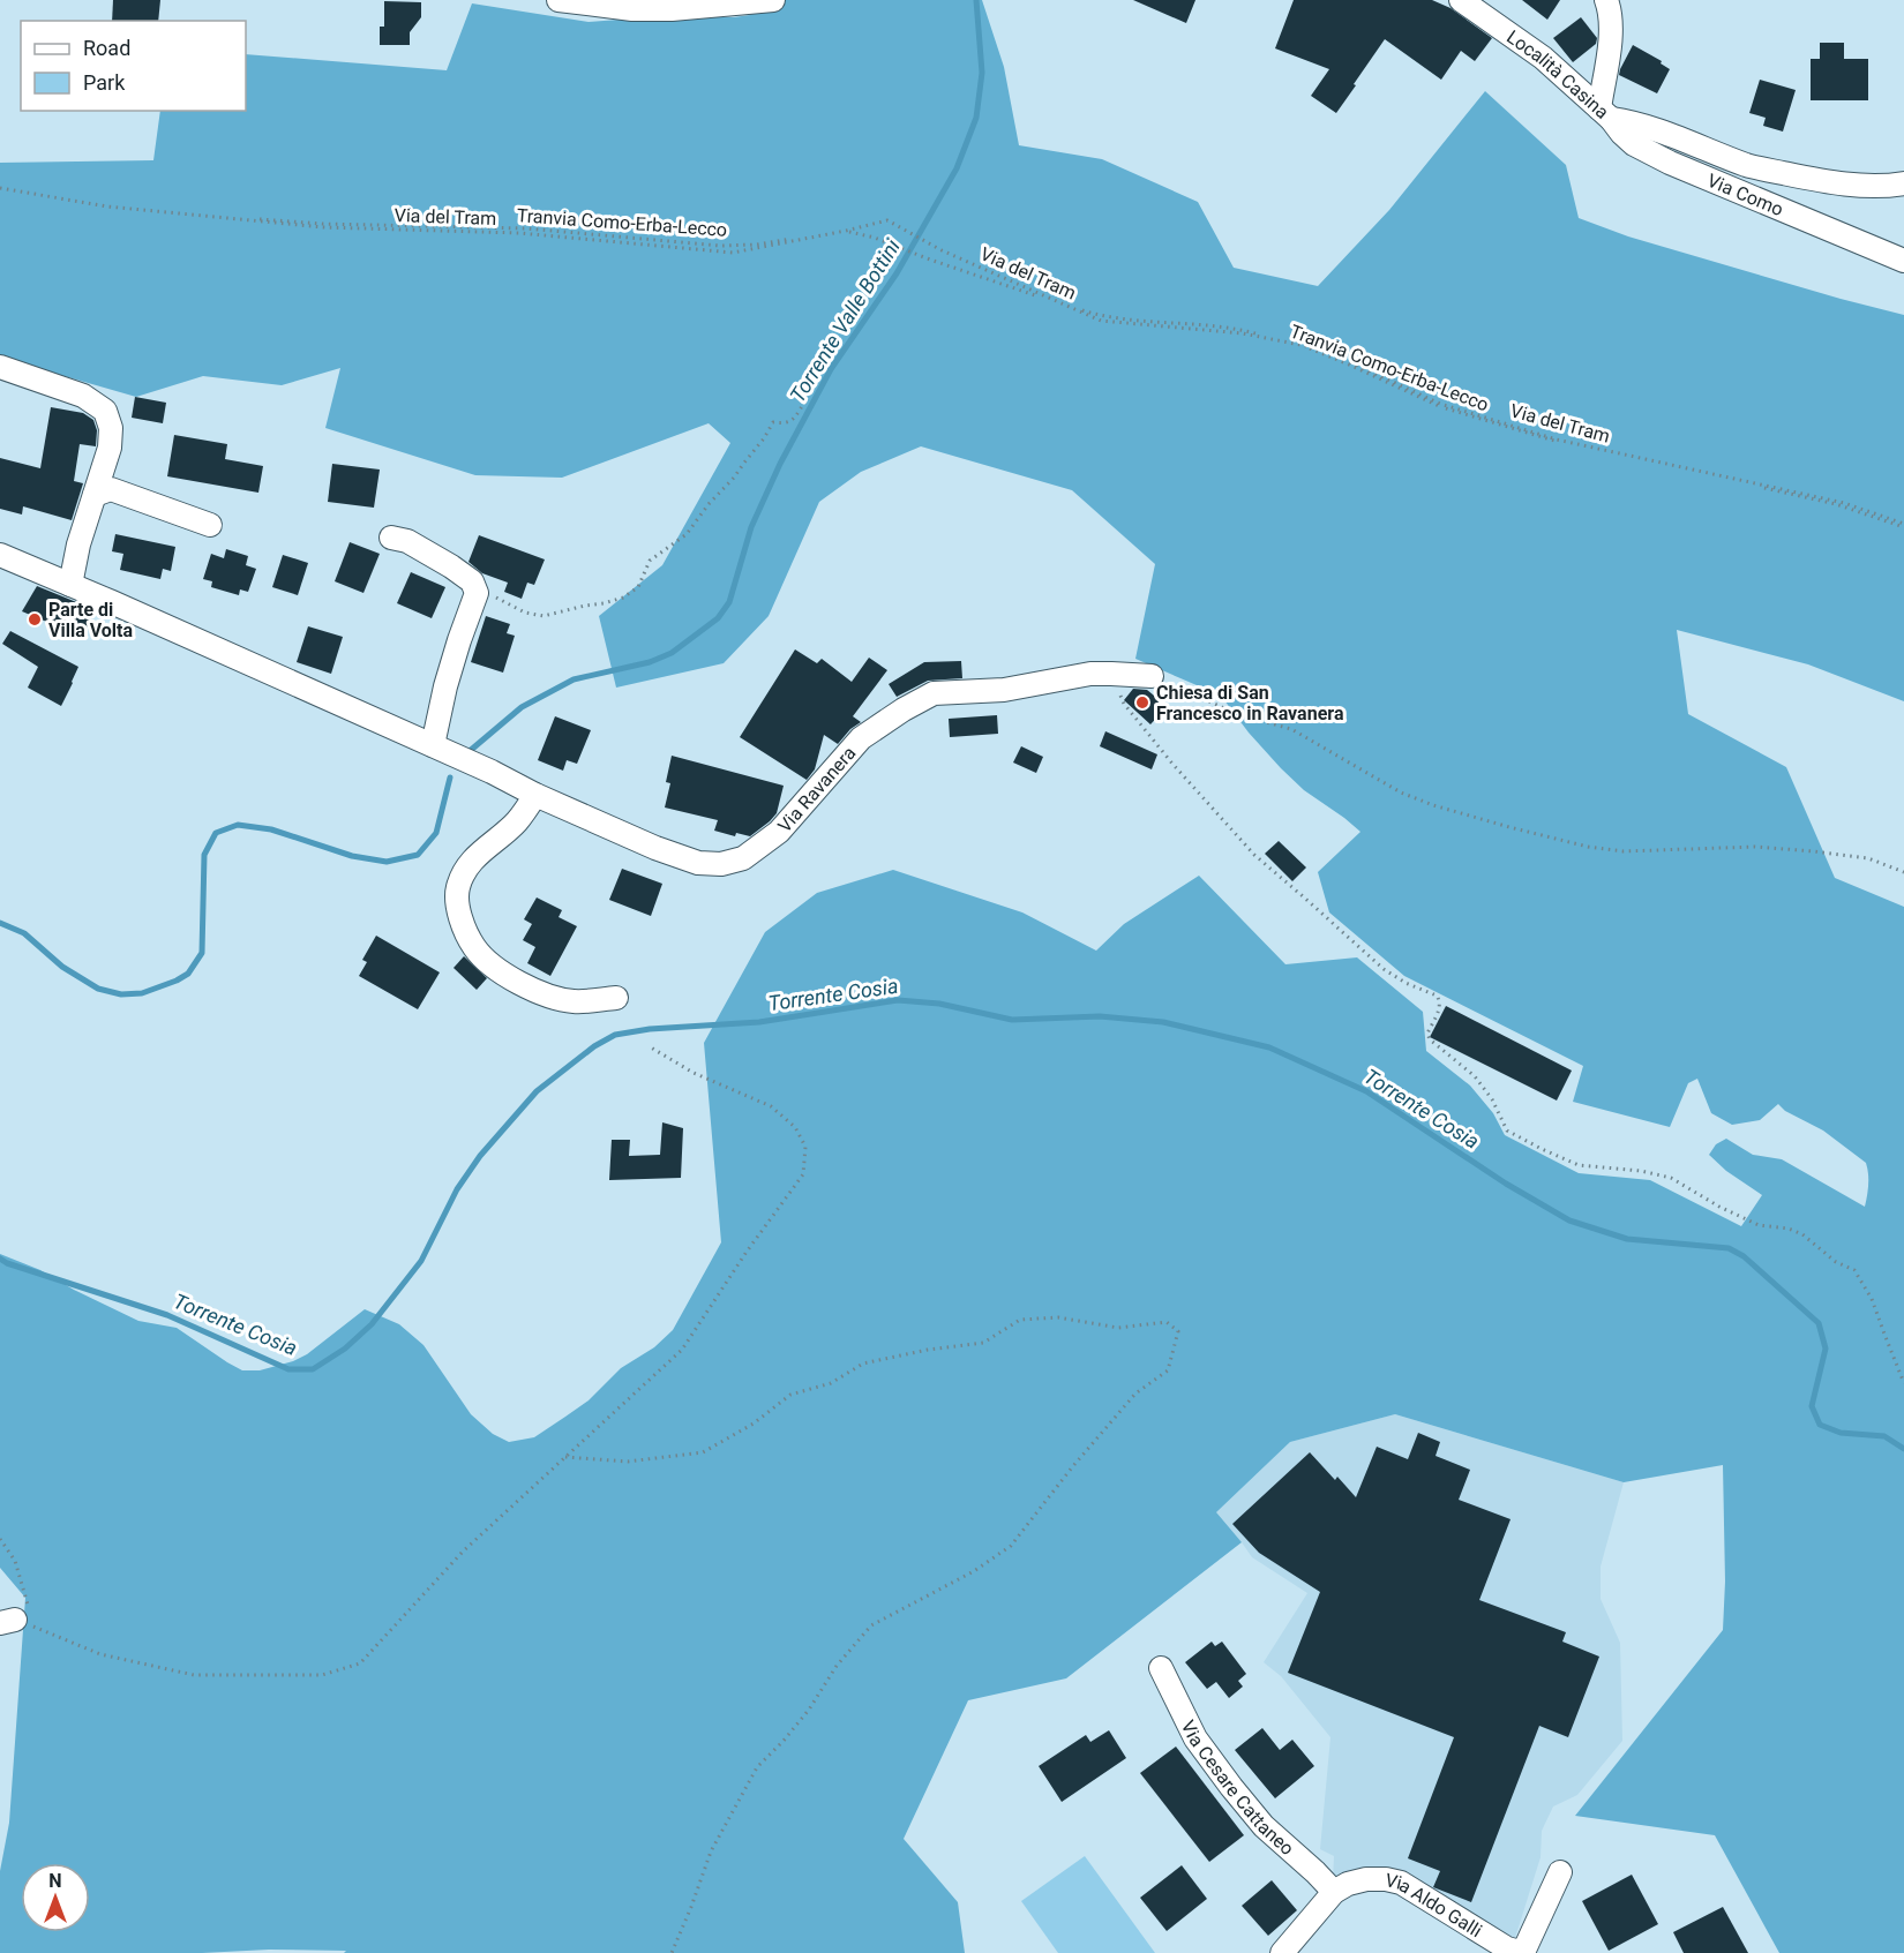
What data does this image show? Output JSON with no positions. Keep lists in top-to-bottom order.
{
  "streets": {
    "street": [
      "Località Casina",
      "Via Como",
      "Via Ravanera",
      "Via Cesare Cattaneo",
      "Via Aldo Galli"
    ],
    "path": ["Via del Tram", "Tranvia Como-Erba-Lecco"]
  },
  "crossings": [
    ["Località Casina", "Via Como"],
    ["Via del Tram", "Tranvia Como-Erba-Lecco"],
    ["Via Cesare Cattaneo", "Via Aldo Galli"]
  ],
  "water": ["Torrente Valle Bottini", "Torrente Cosia"],
  "places": ["Parte di Villa Volta", "Chiesa di San Francesco in Ravanera"],
  "legend": ["Road", "Park"],
  "north": "top"
}
